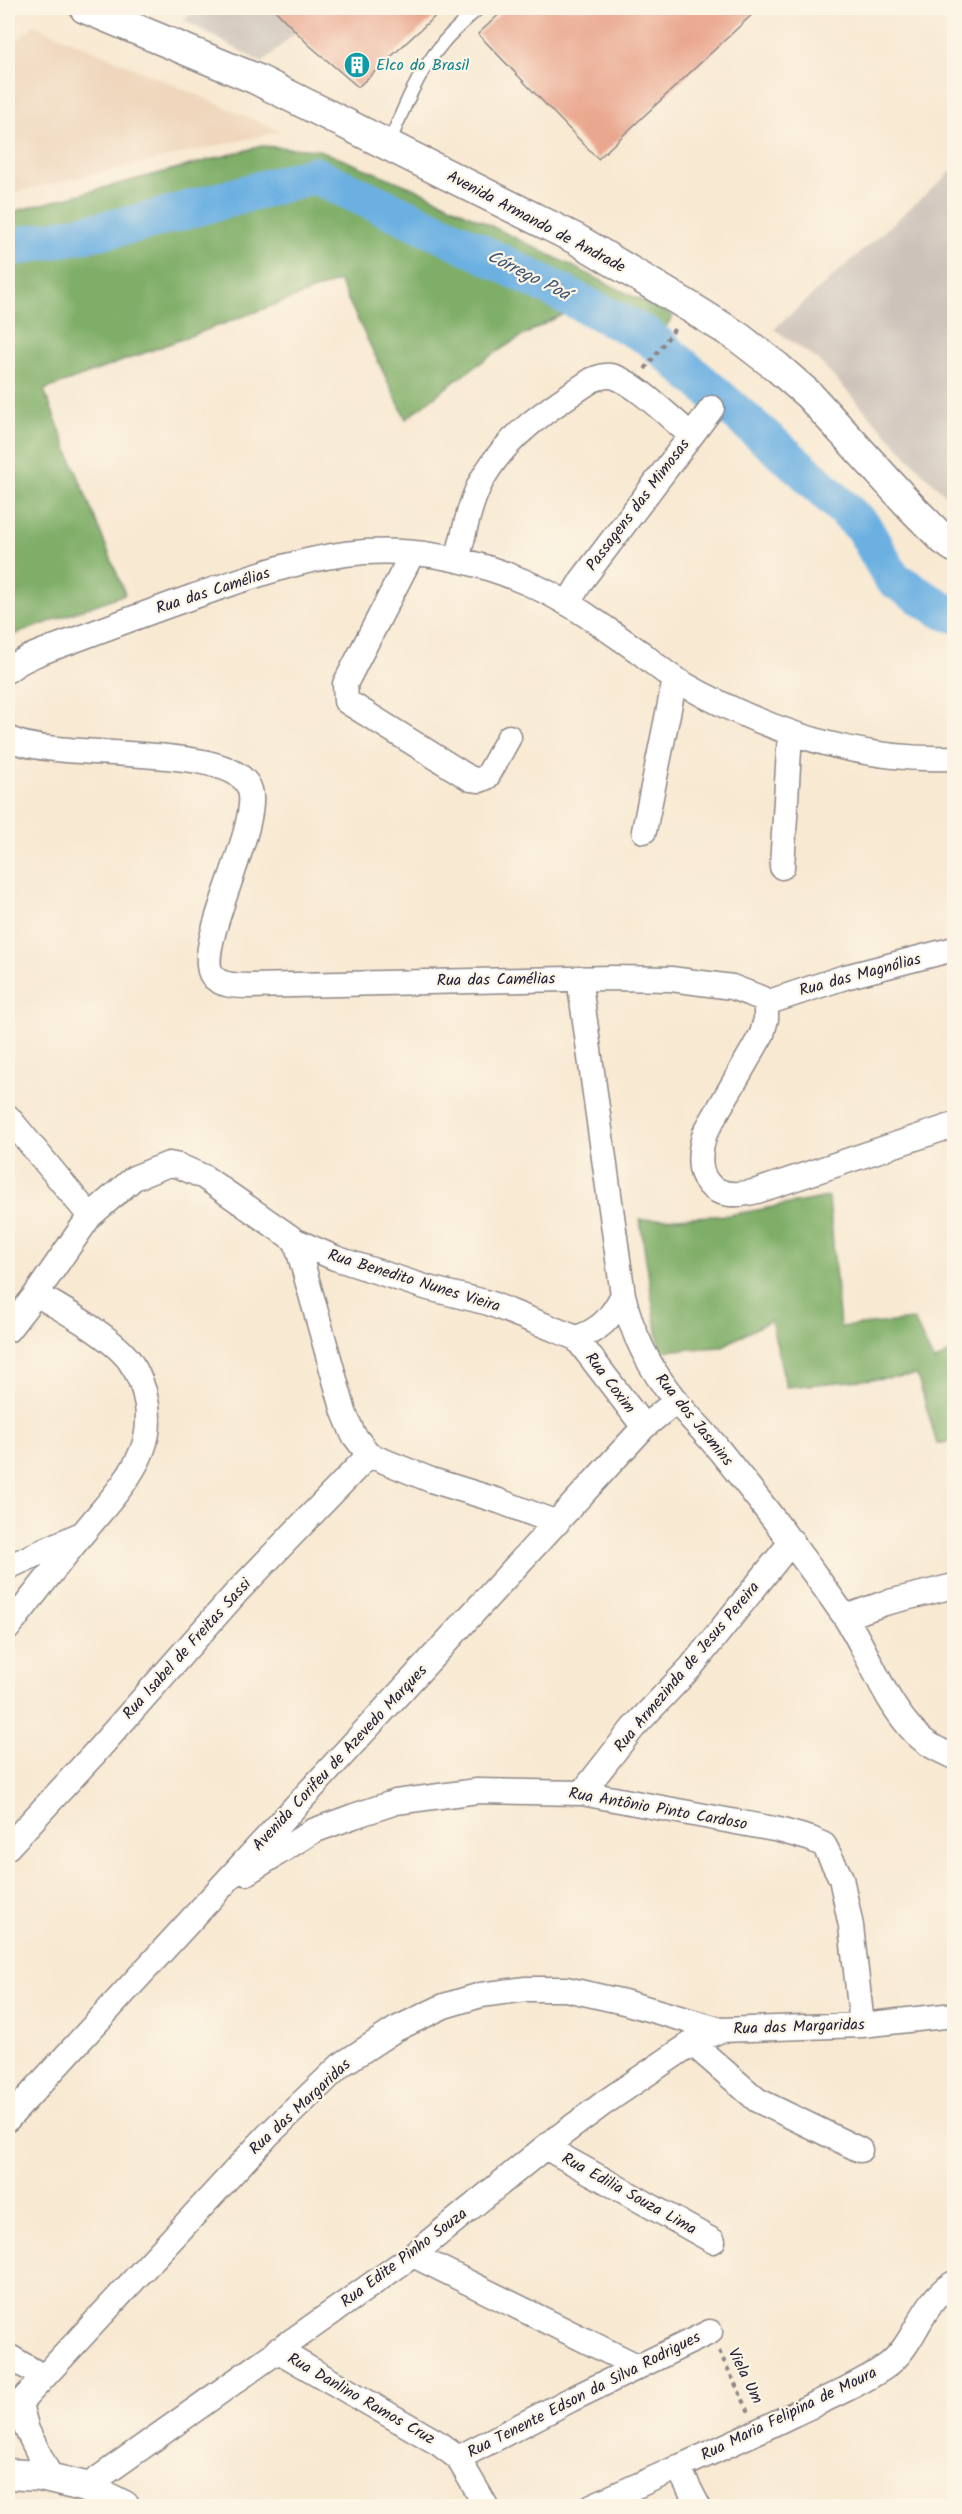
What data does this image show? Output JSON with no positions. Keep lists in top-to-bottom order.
{
  "streets": {
    "street": [
      "Avenida Armando de Andrade",
      "Passagens das Mimosas",
      "Rua das Camélias",
      "Rua das Magnólias",
      "Rua Benedito Nunes Vieira",
      "Rua Coxim",
      "Rua dos Jasmins",
      "Rua Isabel de Freitas Sassi",
      "Rua Armezinda de Jesus Pereira",
      "Avenida Corifeu de Azevedo Marques",
      "Rua Antônio Pinto Cardoso",
      "Rua das Margaridas",
      "Rua Edilia Souza Lima",
      "Rua Edite Pinho Souza",
      "Rua Tenente Edson da Silva Rodrigues",
      "Rua Danlino Ramos Cruz",
      "Rua Maria Felipina de Moura"
    ],
    "path": ["Viela Um"]
  },
  "crossings": [
    ["Passagens das Mimosas", "Rua das Camélias"],
    ["Rua das Camélias", "Rua das Magnólias"],
    ["Rua das Camélias", "Rua dos Jasmins"],
    ["Rua Benedito Nunes Vieira", "Rua Coxim"],
    ["Rua Coxim", "Avenida Corifeu de Azevedo Marques"],
    ["Rua dos Jasmins", "Rua Armezinda de Jesus Pereira"],
    ["Rua dos Jasmins", "Avenida Corifeu de Azevedo Marques"],
    ["Rua Armezinda de Jesus Pereira", "Rua Antônio Pinto Cardoso"],
    ["Avenida Corifeu de Azevedo Marques", "Rua Antônio Pinto Cardoso"],
    ["Rua Antônio Pinto Cardoso", "Rua das Margaridas"],
    ["Rua das Margaridas", "Rua Edite Pinho Souza"],
    ["Rua Edilia Souza Lima", "Rua Edite Pinho Souza"],
    ["Rua Edite Pinho Souza", "Rua Danlino Ramos Cruz"],
    ["Viela Um", "Rua Tenente Edson da Silva Rodrigues"],
    ["Viela Um", "Rua Maria Felipina de Moura"],
    ["Rua Tenente Edson da Silva Rodrigues", "Rua Danlino Ramos Cruz"]
  ],
  "water": ["Córrego Poá"],
  "places": {
    "building": ["Elco do Brasil"]
  }
}
